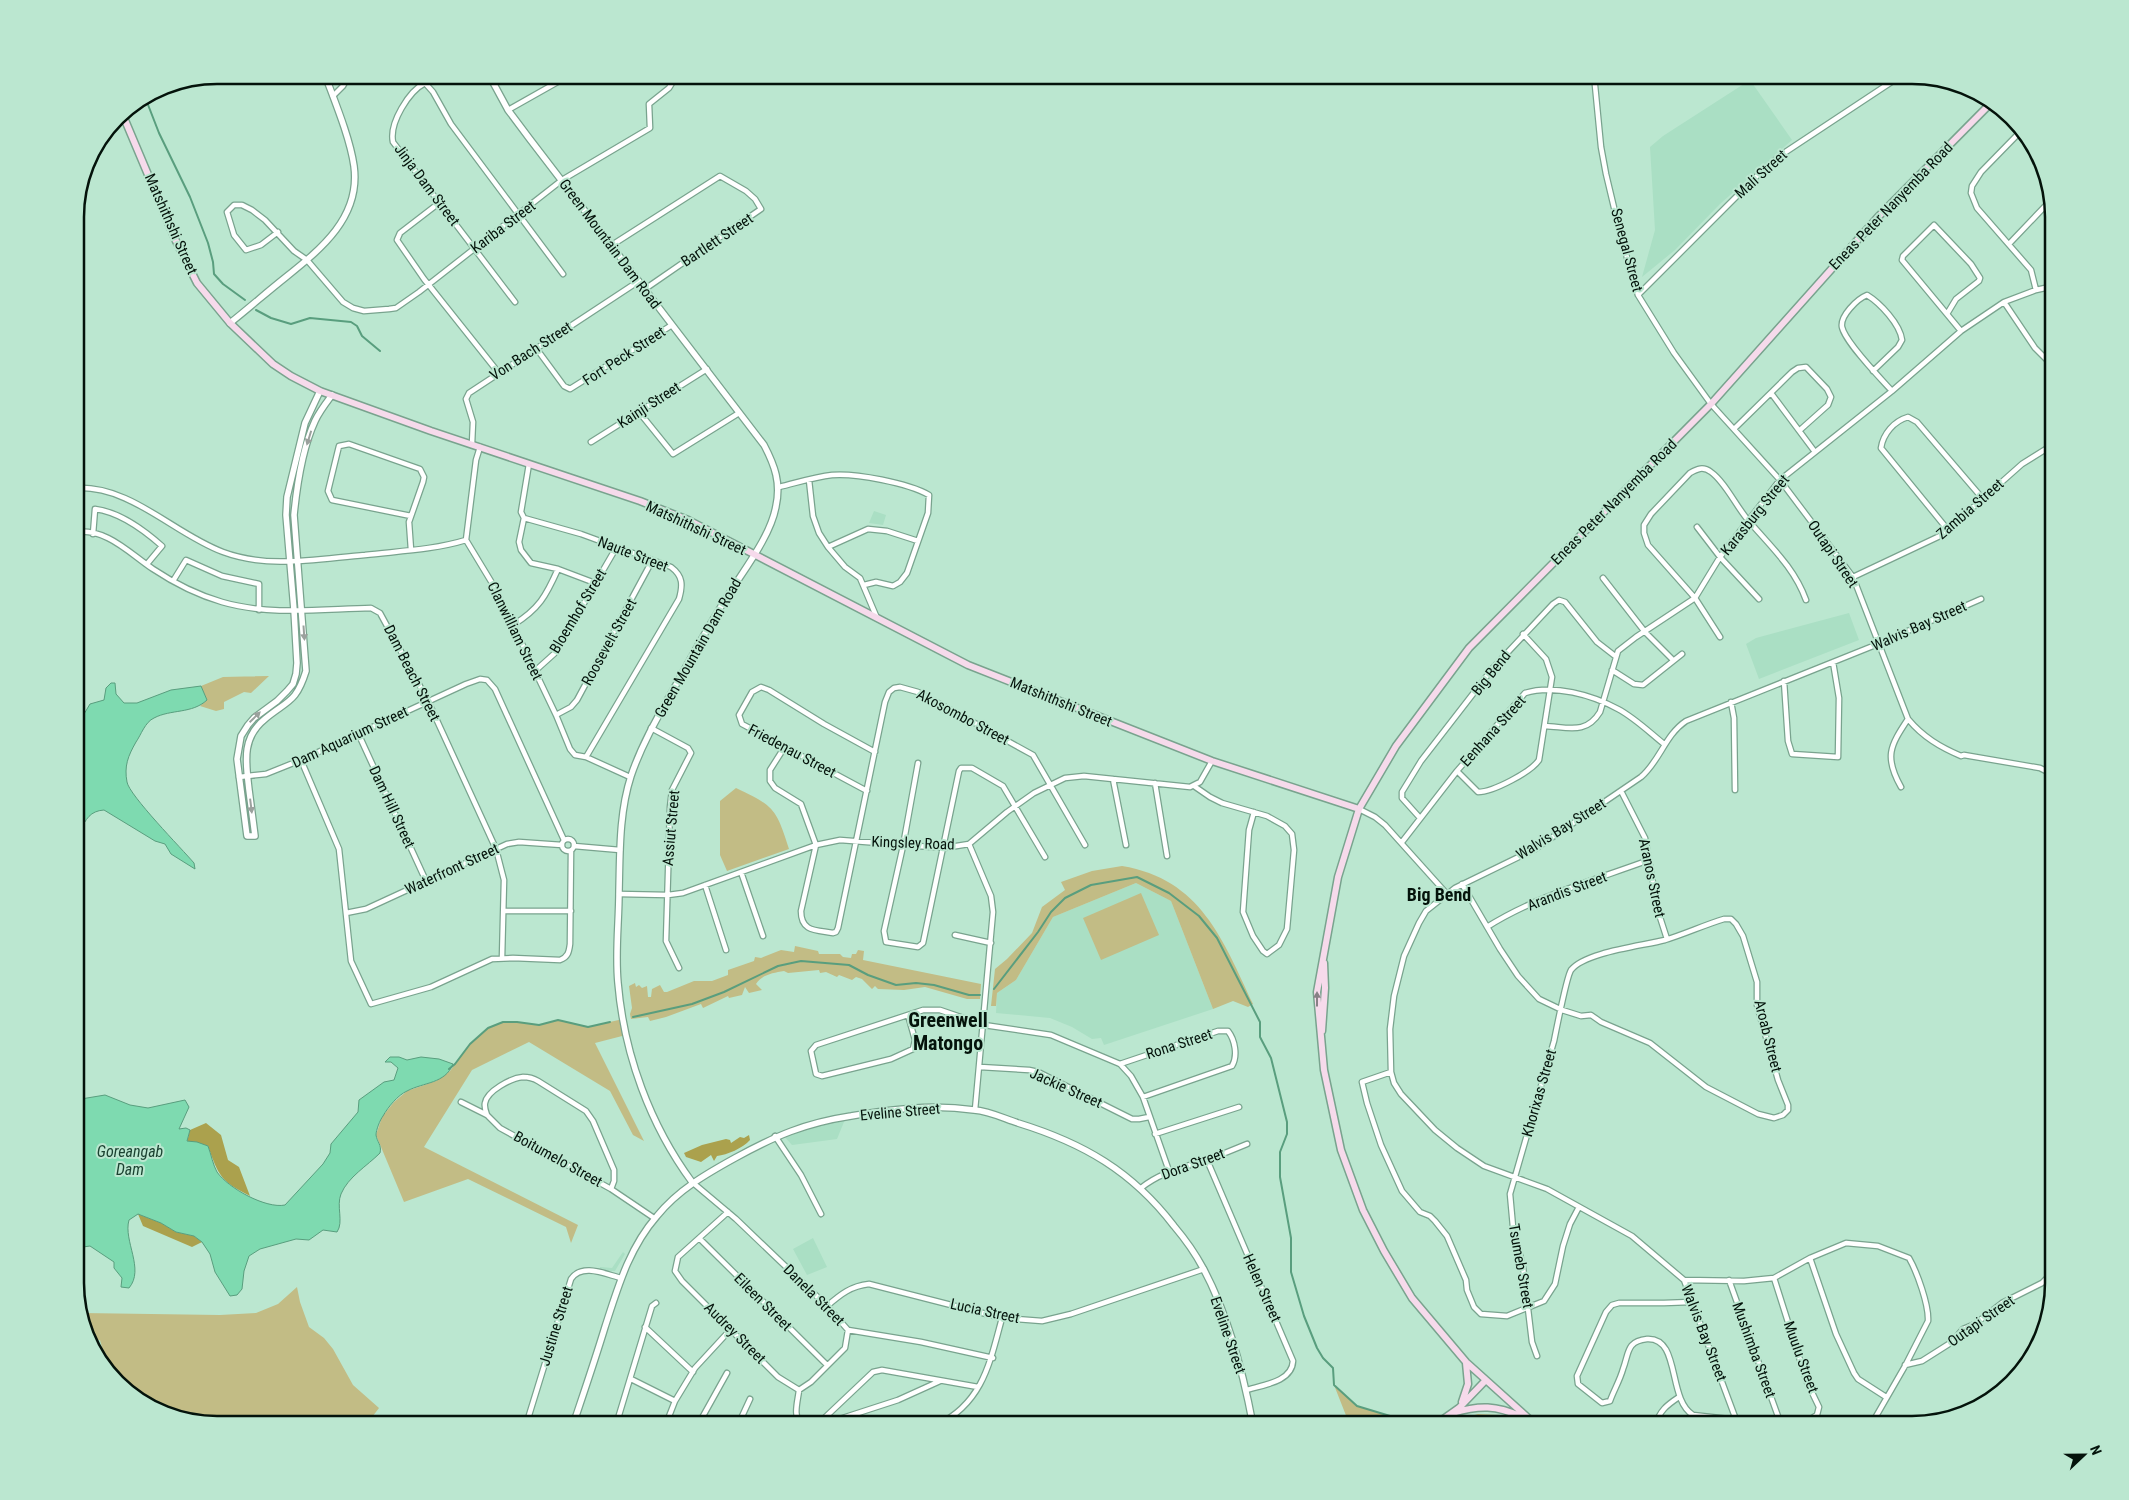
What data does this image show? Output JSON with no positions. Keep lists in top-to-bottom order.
{
  "streets": {
    "main road": ["Eneas Peter Nanyemba Road", "Matshithshi Street"],
    "street": [
      "Mali Street",
      "Jinja Dam Street",
      "Kariba Street",
      "Bartlett Street",
      "Green Mountain Dam Road",
      "Senegal Street",
      "Von Bach Street",
      "Fort Peck Street",
      "Kainji Street",
      "Zambia Street",
      "Karasburg Street",
      "Naute Street",
      "Outapi Street",
      "Bloemhof Street",
      "Walvis Bay Street",
      "Clanwilliam Street",
      "Roosevelt Street",
      "Dam Beach Street",
      "Big Bend",
      "Akosombo Street",
      "Eenhana Street",
      "Dam Aquarium Street",
      "Friedenau Street",
      "Dam Hill Street",
      "Assiut Street",
      "Kingsley Road",
      "Waterfront Street",
      "Aranos Street",
      "Arandis Street",
      "Aroab Street",
      "Rona Street",
      "Jackie Street",
      "Khorixas Street",
      "Eveline Street",
      "Boitumelo Street",
      "Dora Street",
      "Tsumeb Street",
      "Helen Street",
      "Danela Street",
      "Eileen Street",
      "Lucia Street",
      "Justine Street",
      "Audrey Street",
      "Mushimba Street",
      "Muulu Street"
    ]
  },
  "crossings": [
    ["Mali Street", "Senegal Street"],
    ["Jinja Dam Street", "Kariba Street"],
    ["Eneas Peter Nanyemba Road", "Matshithshi Street"],
    ["Eneas Peter Nanyemba Road", "Senegal Street"],
    ["Eneas Peter Nanyemba Road", "Outapi Street"],
    ["Matshithshi Street", "Green Mountain Dam Road"],
    ["Matshithshi Street", "Von Bach Street"],
    ["Kariba Street", "Green Mountain Dam Road"],
    ["Bartlett Street", "Green Mountain Dam Road"],
    ["Green Mountain Dam Road", "Von Bach Street"],
    ["Green Mountain Dam Road", "Fort Peck Street"],
    ["Green Mountain Dam Road", "Kainji Street"],
    ["Green Mountain Dam Road", "Clanwilliam Street"],
    ["Green Mountain Dam Road", "Assiut Street"],
    ["Green Mountain Dam Road", "Kingsley Road"],
    ["Green Mountain Dam Road", "Waterfront Street"],
    ["Green Mountain Dam Road", "Eveline Street"],
    ["Green Mountain Dam Road", "Danela Street"],
    ["Senegal Street", "Outapi Street"],
    ["Von Bach Street", "Fort Peck Street"],
    ["Zambia Street", "Outapi Street"],
    ["Karasburg Street", "Outapi Street"],
    ["Karasburg Street", "Big Bend"],
    ["Naute Street", "Bloemhof Street"],
    ["Naute Street", "Clanwilliam Street"],
    ["Naute Street", "Roosevelt Street"],
    ["Outapi Street", "Walvis Bay Street"],
    ["Bloemhof Street", "Clanwilliam Street"],
    ["Walvis Bay Street", "Eenhana Street"],
    ["Walvis Bay Street", "Aranos Street"],
    ["Walvis Bay Street", "Khorixas Street"],
    ["Walvis Bay Street", "Tsumeb Street"],
    ["Clanwilliam Street", "Roosevelt Street"],
    ["Dam Beach Street", "Dam Aquarium Street"],
    ["Dam Beach Street", "Waterfront Street"],
    ["Big Bend", "Eenhana Street"],
    ["Akosombo Street", "Friedenau Street"],
    ["Akosombo Street", "Kingsley Road"],
    ["Dam Aquarium Street", "Dam Hill Street"],
    ["Dam Aquarium Street", "Waterfront Street"],
    ["Dam Hill Street", "Waterfront Street"],
    ["Assiut Street", "Kingsley Road"],
    ["Aranos Street", "Arandis Street"],
    ["Aranos Street", "Aroab Street"],
    ["Aroab Street", "Khorixas Street"],
    ["Khorixas Street", "Tsumeb Street"],
    ["Eveline Street", "Boitumelo Street"],
    ["Eveline Street", "Dora Street"],
    ["Eveline Street", "Helen Street"],
    ["Eveline Street", "Danela Street"],
    ["Eveline Street", "Lucia Street"],
    ["Eveline Street", "Justine Street"],
    ["Dora Street", "Helen Street"],
    ["Danela Street", "Lucia Street"],
    ["Danela Street", "Audrey Street"],
    ["Eileen Street", "Audrey Street"]
  ],
  "districts": ["Big Bend", "Greenwell Matongo"],
  "water": ["Goreangab Dam"],
  "north": "right"
}
